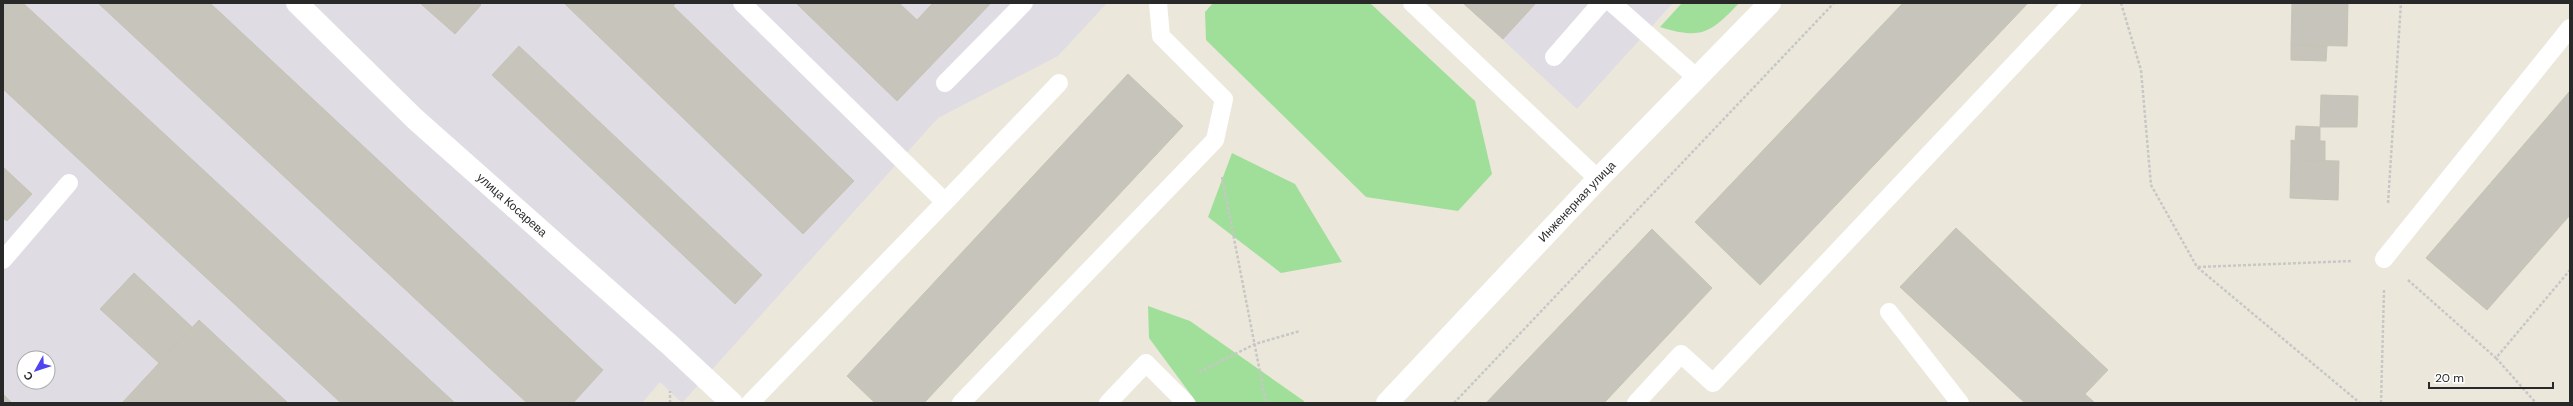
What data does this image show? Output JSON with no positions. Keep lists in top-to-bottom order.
{
  "streets": {
    "street": ["Инженерная улица", "улица Косарева"]
  },
  "scale_bar": "20 m",
  "north": "bottom left"
}
